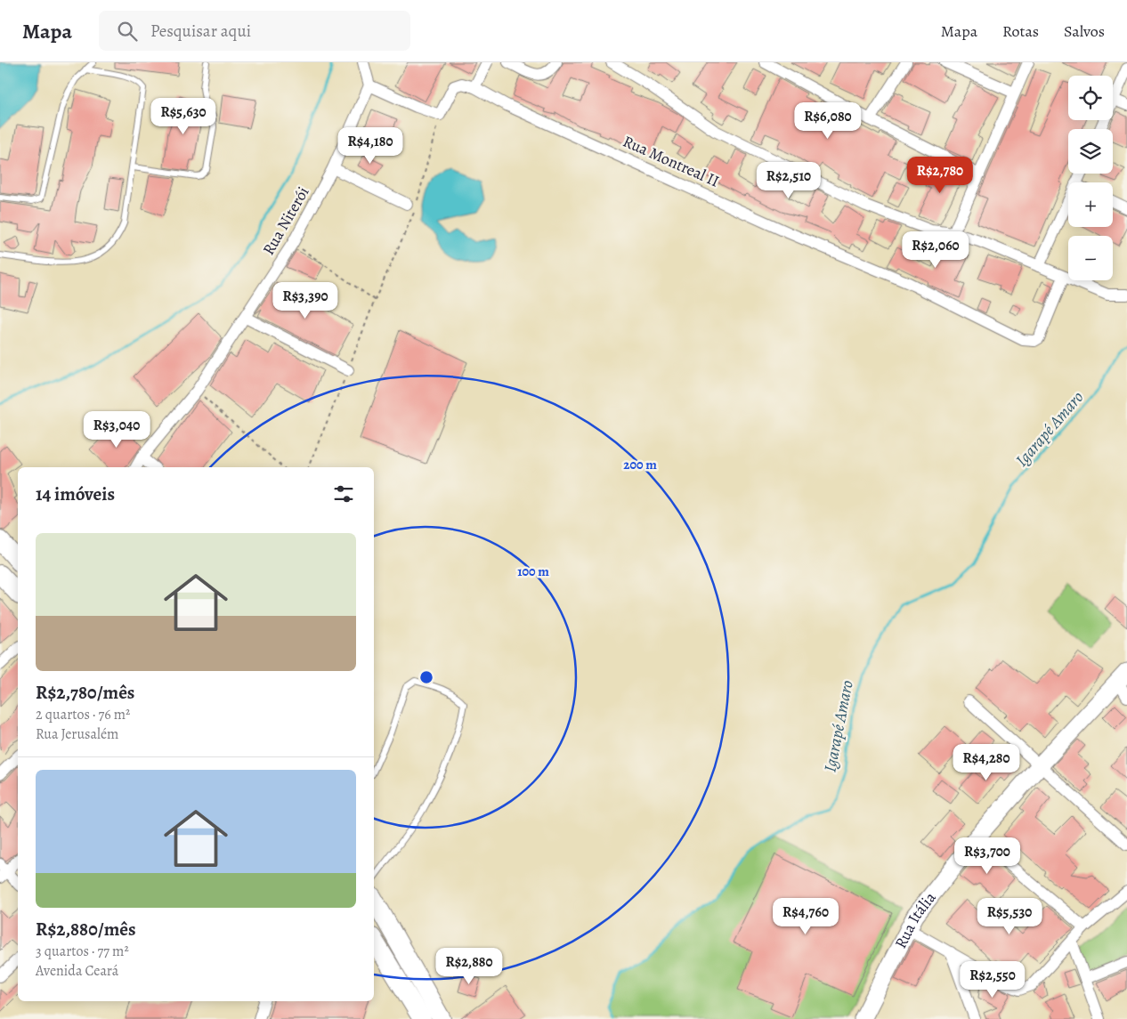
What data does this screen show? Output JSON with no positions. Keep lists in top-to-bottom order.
{
  "streets": {
    "street": ["Rua Montreal II", "Rua Niterói", "Rua Itália"]
  },
  "water": ["Igarapé Amaro"],
  "page": {
    "header": "Mapa",
    "search": "Pesquisar aqui",
    "nav": ["Mapa", "Rotas", "Salvos"],
    "map_buttons": ["+", "−"],
    "price": [
      "R$5,630",
      "R$6,080",
      "R$4,180",
      "R$2,780",
      "R$2,510",
      "R$2,060",
      "R$3,390",
      "R$3,040",
      "R$4,280",
      "R$3,700",
      "R$4,760",
      "R$5,530",
      "R$2,880",
      "R$2,550"
    ],
    "heading": "14 imóveis",
    "list": [
      {
        "name": "R$2,780/mês",
        "note": "2 quartos · 76 m² · Rua Jerusalém"
      },
      {
        "name": "R$2,880/mês",
        "note": "3 quartos · 77 m² · Avenida Ceará"
      }
    ]
  },
  "rings": ["200 m", "100 m"]
}
